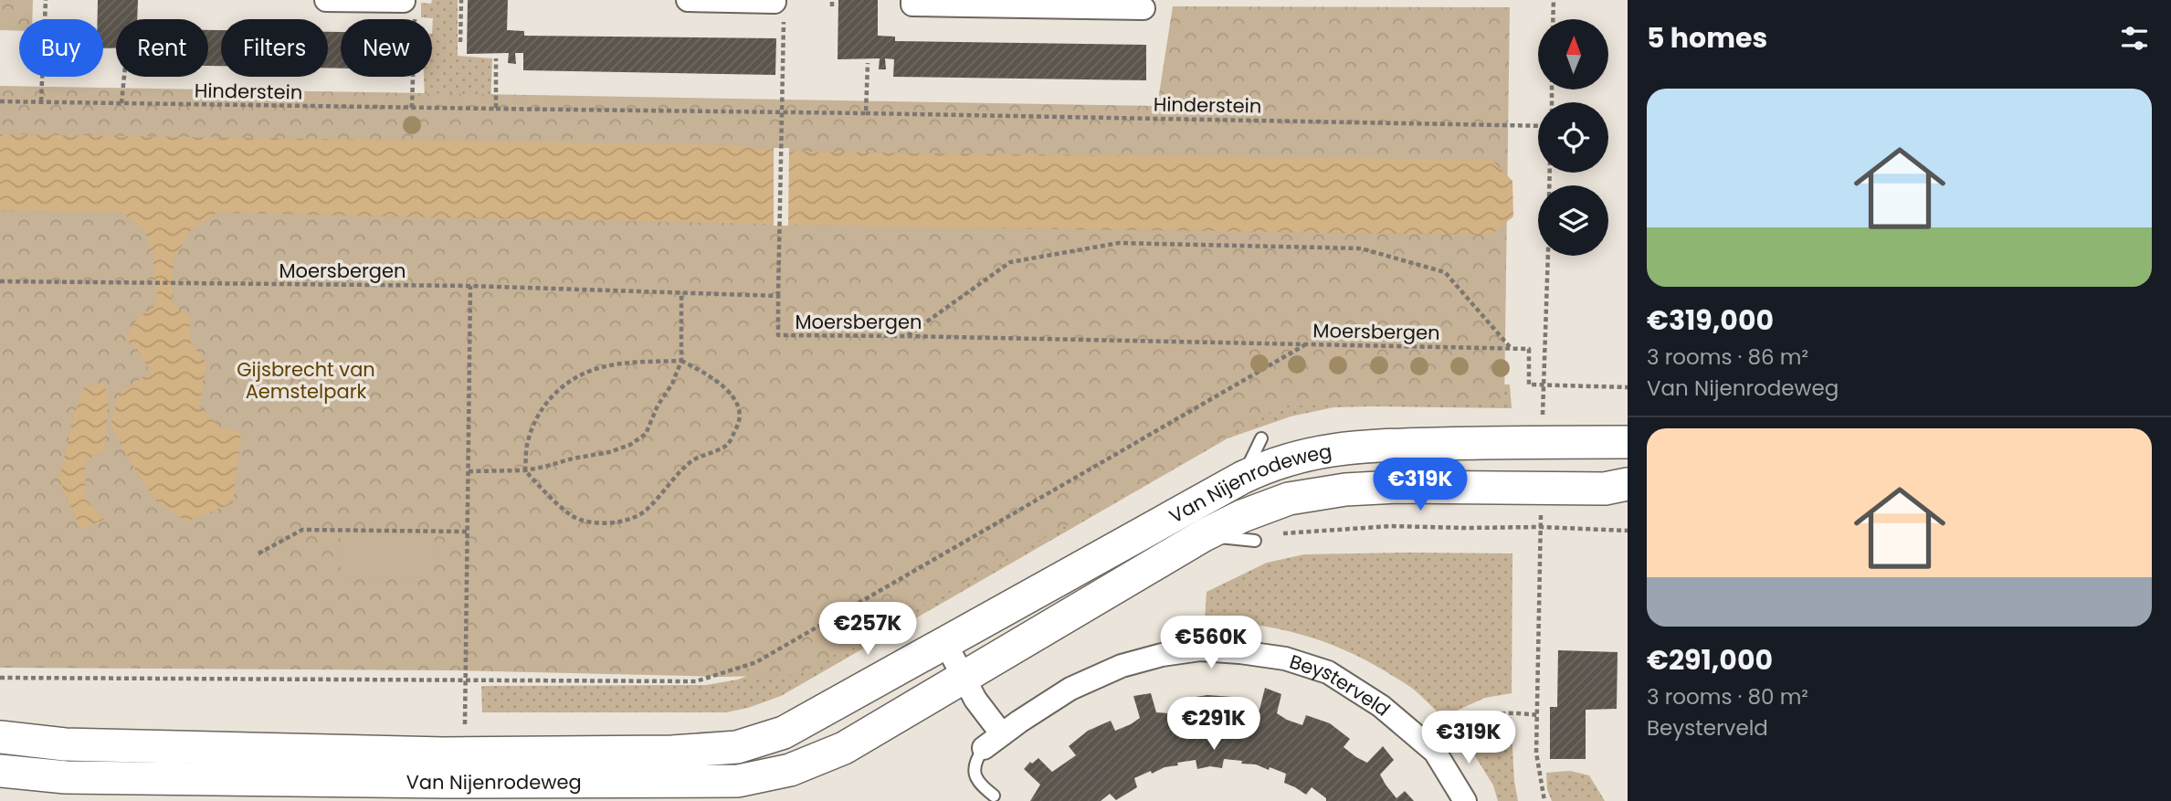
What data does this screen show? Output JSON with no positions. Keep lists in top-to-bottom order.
{
  "streets": {
    "main road": ["Van Nijenrodeweg"],
    "street": ["Beysterveld"],
    "path": ["Hinderstein", "Moersbergen"]
  },
  "parks": ["Gijsbrecht van Aemstelpark"],
  "north": "top",
  "page": {
    "heading": "5 homes",
    "chip": [
      "Buy",
      "Rent",
      "Filters",
      "New"
    ],
    "list": [
      {
        "name": "€319,000",
        "note": "3 rooms · 86 m² · Van Nijenrodeweg"
      },
      {
        "name": "€291,000",
        "note": "3 rooms · 80 m² · Beysterveld"
      }
    ],
    "price": [
      "€319K",
      "€257K",
      "€560K",
      "€291K",
      "€319K"
    ]
  }
}
